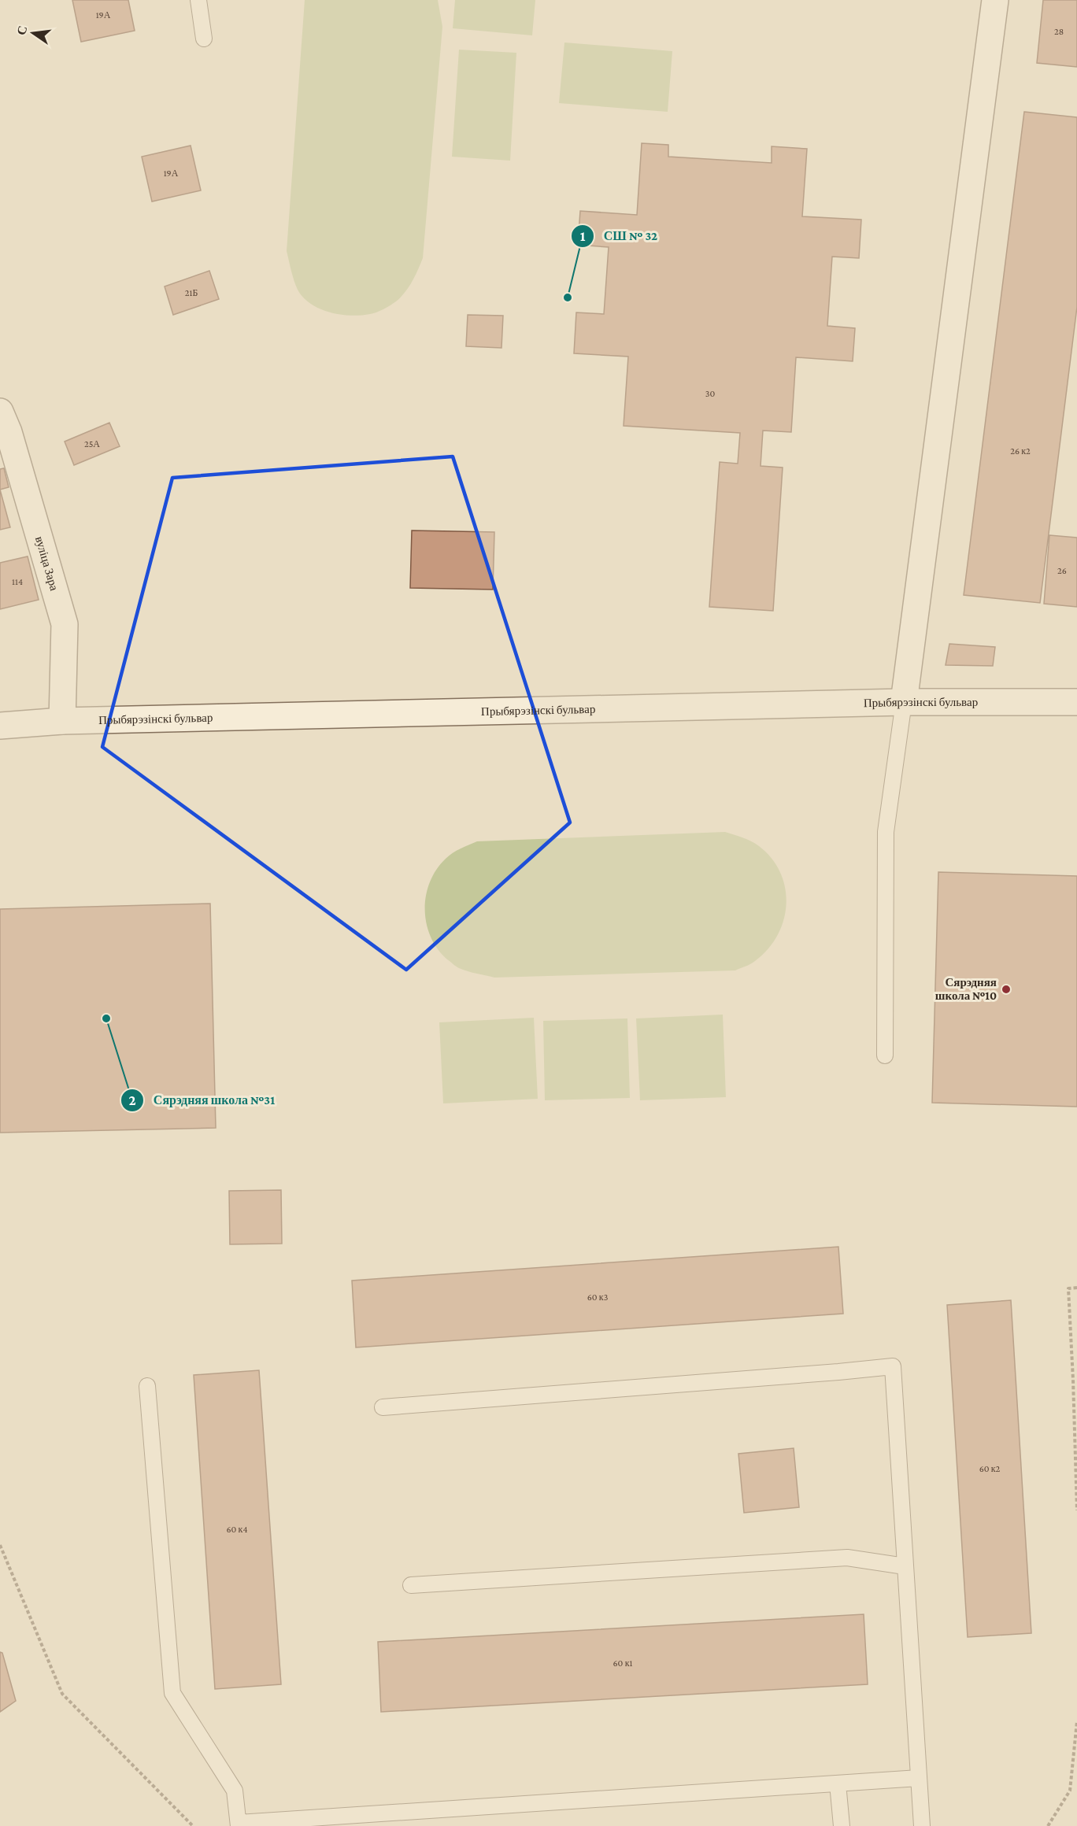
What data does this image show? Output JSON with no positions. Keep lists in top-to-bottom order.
{
  "streets": {
    "street": ["вуліца Зара", "Прыбярэзінскі бульвар"]
  },
  "crossings": [
    ["вуліца Зара", "Прыбярэзінскі бульвар"]
  ],
  "places": ["СШ № 32", "Сярэдняя школа №10", "Сярэдняя школа №31"],
  "house_numbers": [
    "19А",
    "28",
    "19А",
    "21Б",
    "30",
    "25А",
    "26 к2",
    "26",
    "114",
    "60 к3",
    "60 к2",
    "60 к4",
    "60 к1"
  ],
  "north": "left"
}
